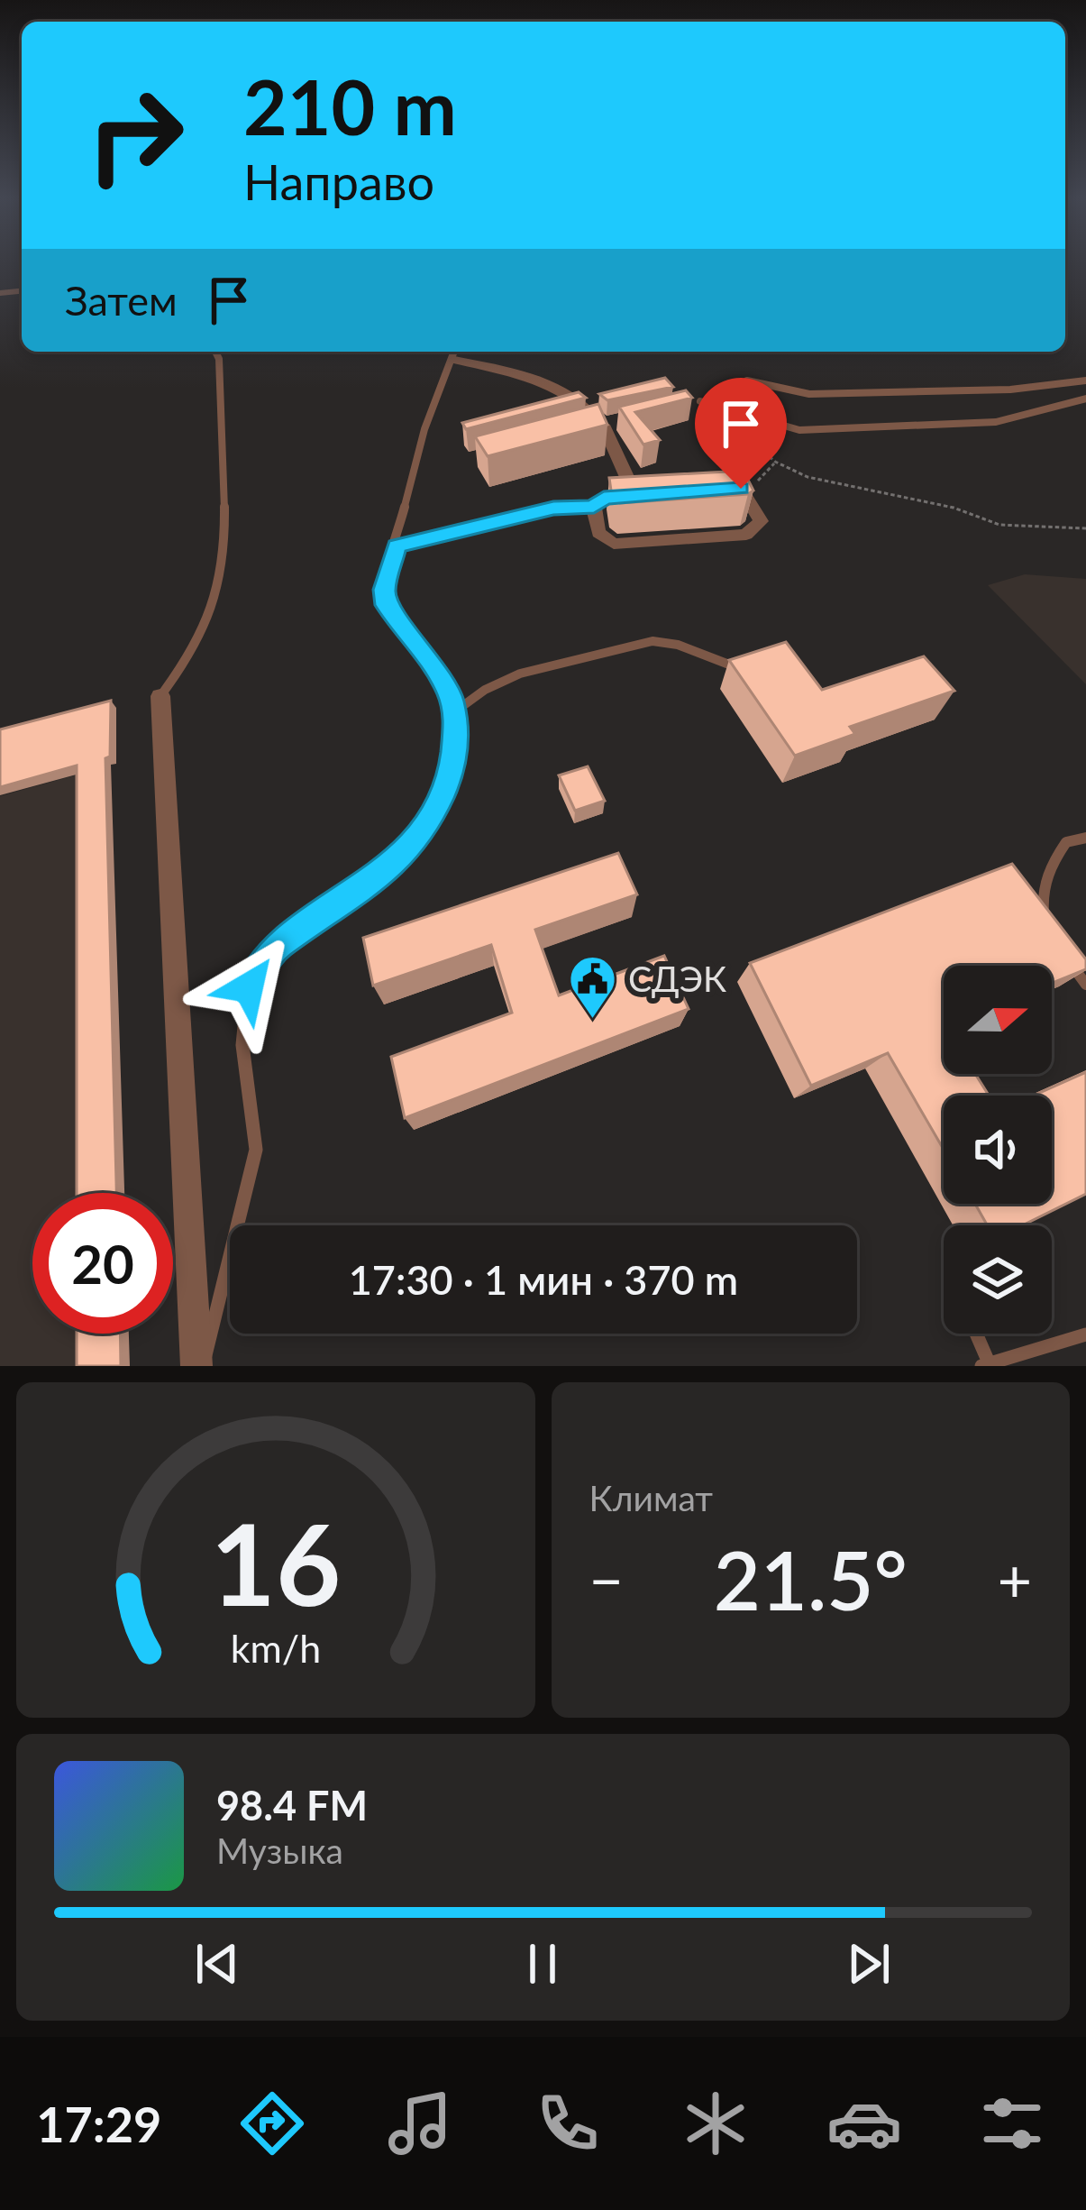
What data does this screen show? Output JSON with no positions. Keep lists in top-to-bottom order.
{
  "places": {
    "public building": ["СДЭК"]
  },
  "north": "right",
  "page": {
    "turn": ["210 m", "Направо"],
    "then": "Затем",
    "limit": "20",
    "trip": "17:30 · 1 мин · 370 m",
    "tile": "Климат",
    "heat": ["−", "21.5°", "+"],
    "song": ["98.4 FM", "Музыка"],
    "tabs": "17:29",
    "gauge": ["16", "km/h"]
  }
}
